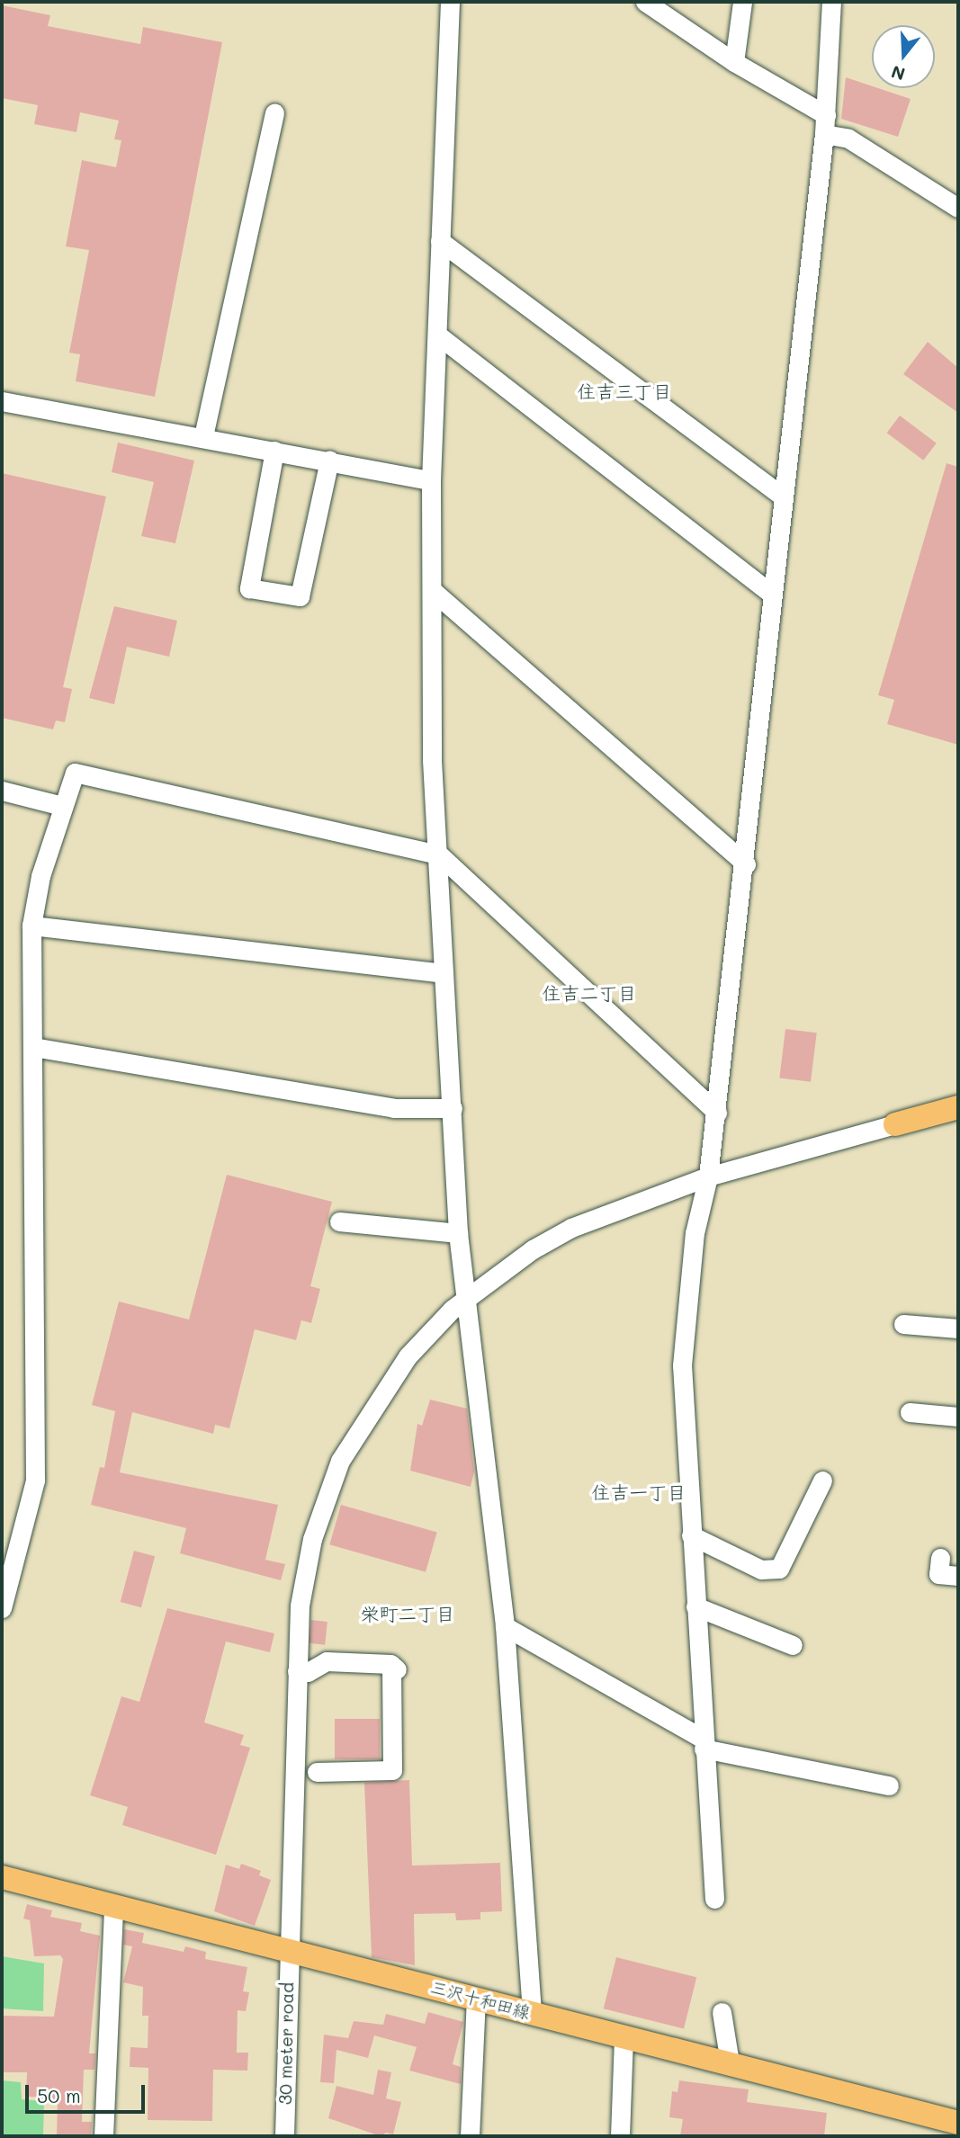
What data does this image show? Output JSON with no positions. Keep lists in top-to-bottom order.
{
  "streets": {
    "main road": ["三沢十和田線"],
    "street": ["30 meter road"]
  },
  "crossings": [
    ["三沢十和田線", "30 meter road"]
  ],
  "districts": [
    "住吉三丁目",
    "住吉二丁目",
    "住吉一丁目",
    "栄町二丁目"
  ],
  "scale_bar": "50 m",
  "north": "bottom"
}
